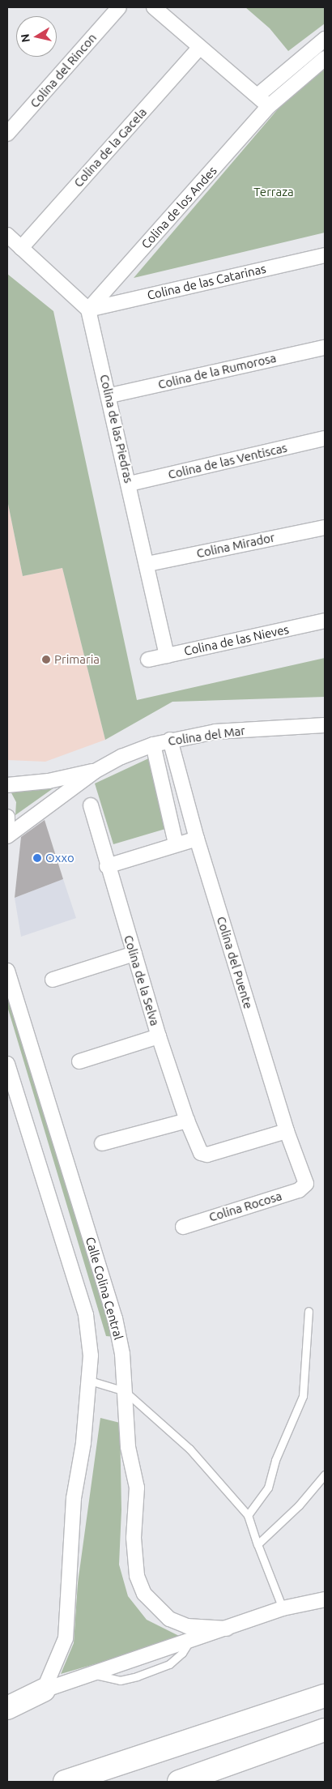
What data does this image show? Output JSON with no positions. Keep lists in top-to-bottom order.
{
  "streets": {
    "street": [
      "Colina del Rincon",
      "Colina de la Gacela",
      "Colina de los Andes",
      "Colina de las Catarinas",
      "Colina de la Rumorosa",
      "Colina de las Piedras",
      "Colina de las Ventiscas",
      "Colina Mirador",
      "Colina de las Nieves",
      "Colina del Mar",
      "Colina del Puente",
      "Colina de la Selva",
      "Colina Rocosa",
      "Calle Colina Central"
    ]
  },
  "crossings": [
    ["Colina de los Andes", "Colina de las Catarinas"],
    ["Colina de los Andes", "Colina de las Piedras"],
    ["Colina de las Catarinas", "Colina de las Piedras"],
    ["Colina de la Rumorosa", "Colina de las Piedras"],
    ["Colina de las Piedras", "Colina de las Ventiscas"],
    ["Colina de las Piedras", "Colina Mirador"],
    ["Colina de las Piedras", "Colina de las Nieves"],
    ["Colina del Mar", "Colina del Puente"],
    ["Colina del Puente", "Colina de la Selva"],
    ["Colina del Puente", "Colina Rocosa"]
  ],
  "parks": ["Terraza"],
  "places": ["Primaria", "Oxxo"],
  "north": "left"
}
